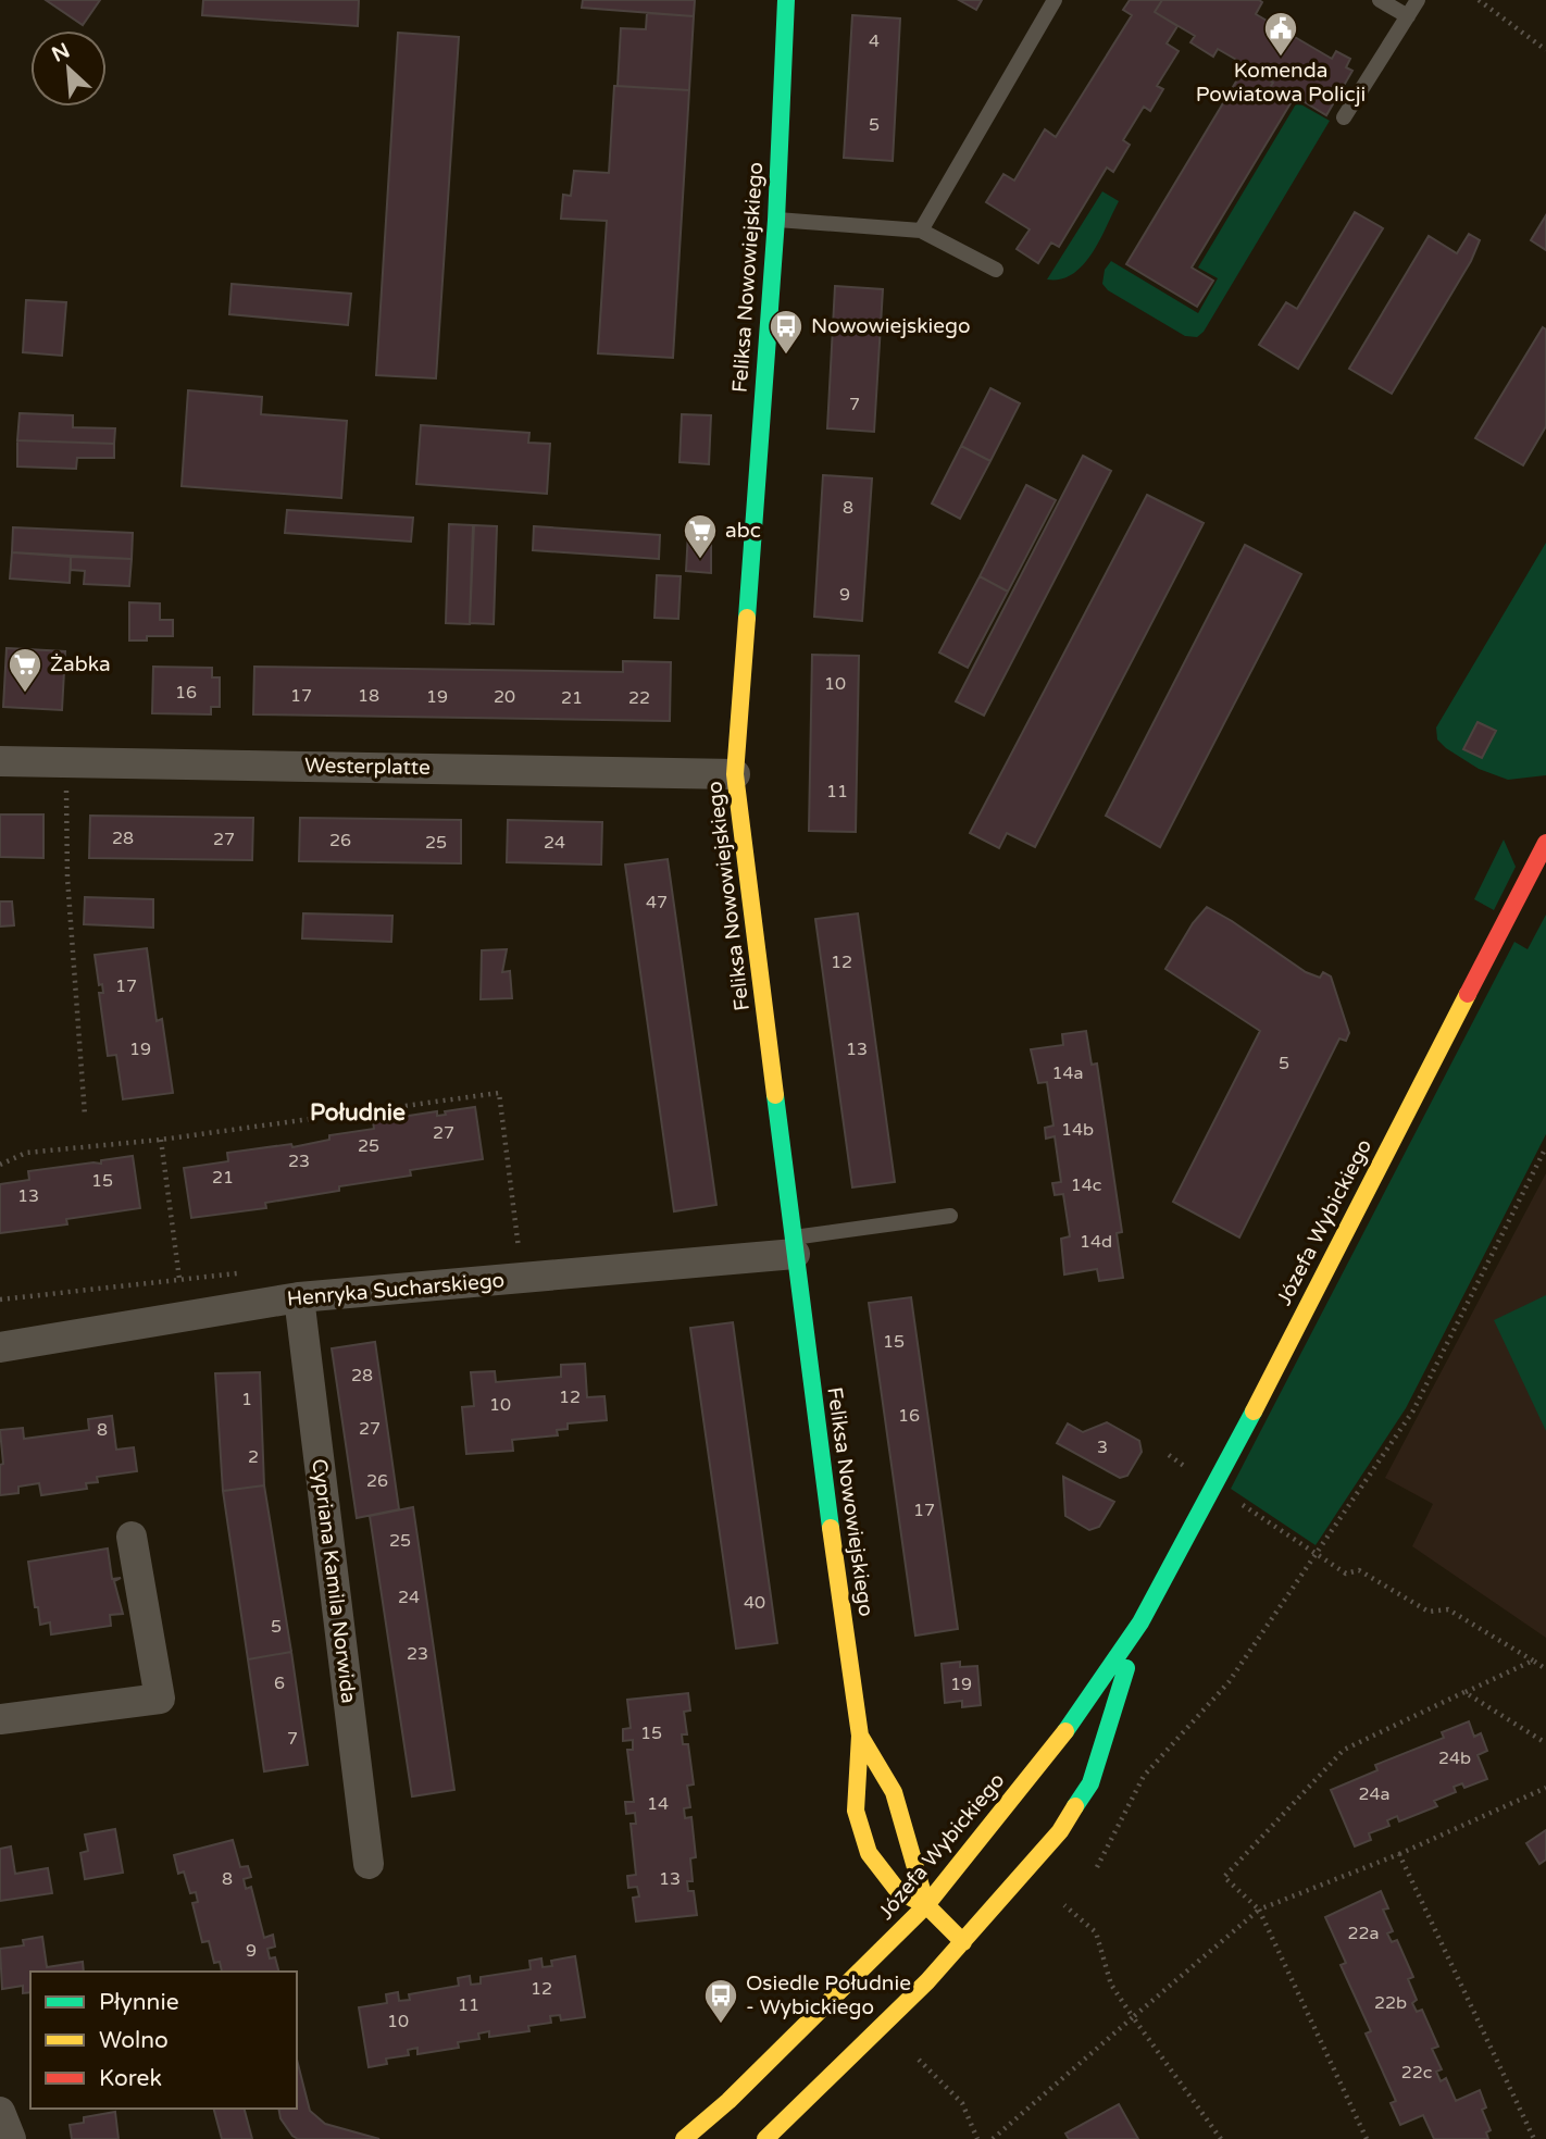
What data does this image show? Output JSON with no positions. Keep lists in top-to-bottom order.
{
  "streets": {
    "street": [
      "Feliksa Nowowiejskiego",
      "Westerplatte",
      "Józefa Wybickiego",
      "Henryka Sucharskiego",
      "Cypriana Kamila Norwida"
    ]
  },
  "crossings": [
    ["Feliksa Nowowiejskiego", "Westerplatte"],
    ["Feliksa Nowowiejskiego", "Józefa Wybickiego"],
    ["Feliksa Nowowiejskiego", "Henryka Sucharskiego"],
    ["Henryka Sucharskiego", "Cypriana Kamila Norwida"]
  ],
  "districts": ["Południe"],
  "places": {
    "public building": ["Komenda Powiatowa Policji"],
    "bus stop": ["Nowowiejskiego", "Osiedle Południe - Wybickiego"],
    "supermarket": ["abc", "Żabka"]
  },
  "house_numbers": [
    "4",
    "5",
    "7",
    "8",
    "9",
    "10",
    "16",
    "17",
    "18",
    "19",
    "20",
    "21",
    "22",
    "11",
    "28",
    "27",
    "26",
    "25",
    "24",
    "47",
    "12",
    "17",
    "19",
    "13",
    "5",
    "14a",
    "14b",
    "27",
    "25",
    "23",
    "21",
    "15",
    "14c",
    "13",
    "14d",
    "15",
    "28",
    "12",
    "1",
    "10",
    "16",
    "27",
    "8",
    "3",
    "2",
    "26",
    "17",
    "25",
    "24",
    "40",
    "5",
    "23",
    "6",
    "19",
    "15",
    "7",
    "24b",
    "24a",
    "14",
    "8",
    "13",
    "22a",
    "9",
    "12",
    "22b",
    "11",
    "10",
    "22c"
  ],
  "legend": ["Płynnie", "Wolno", "Korek"],
  "north": "top left"
}
